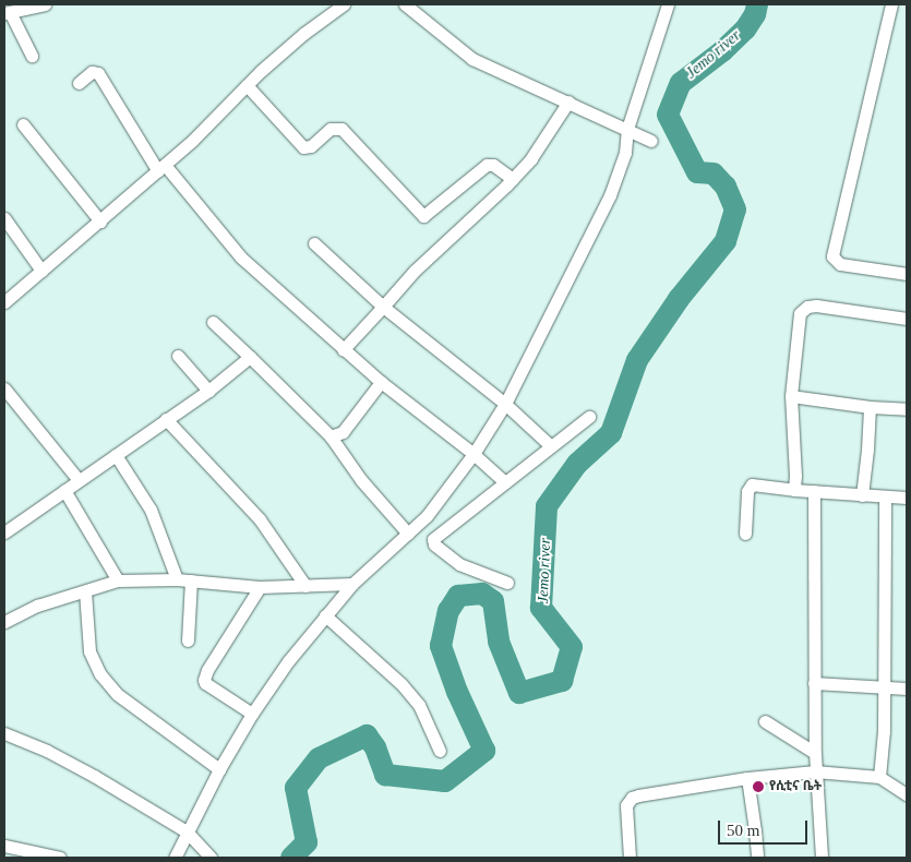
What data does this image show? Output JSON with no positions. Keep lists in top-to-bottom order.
{
  "water": ["Jemo river"],
  "places": ["የሲቲና ቤት"],
  "scale_bar": "50 m"
}
